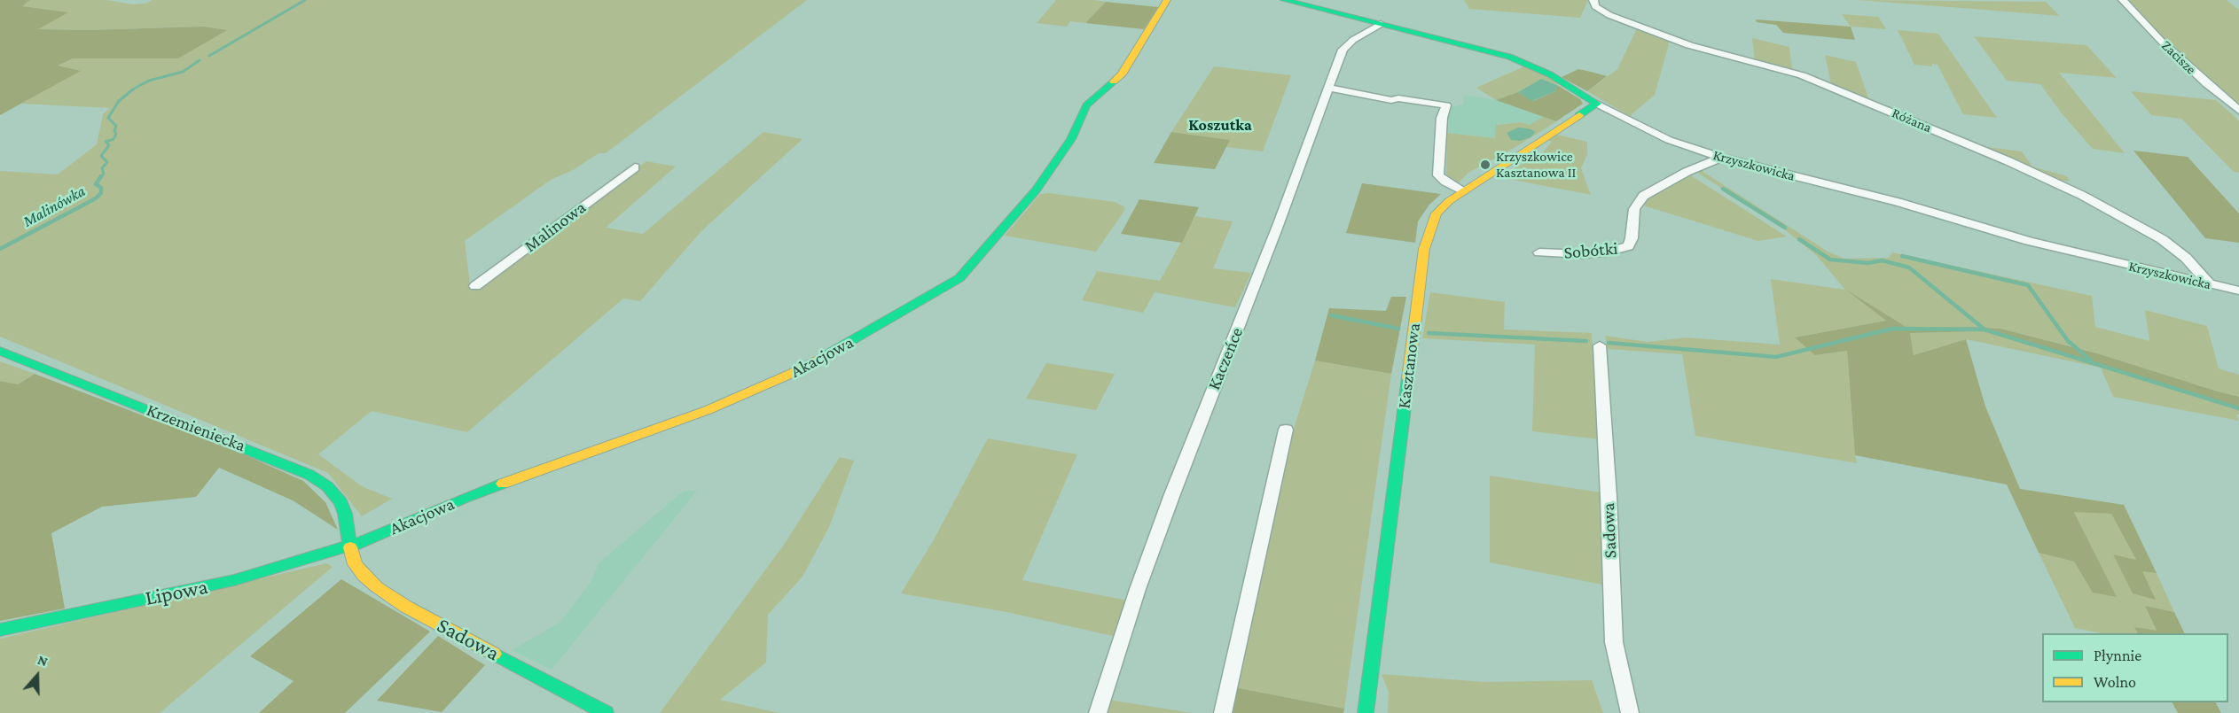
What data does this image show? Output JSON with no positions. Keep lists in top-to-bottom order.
{
  "streets": {
    "street": [
      "Zacisze",
      "Różana",
      "Krzyszkowicka",
      "Malinowa",
      "Sobótki",
      "Akacjowa",
      "Kaczeńce",
      "Kasztanowa",
      "Krzemieniecka",
      "Sadowa",
      "Lipowa"
    ]
  },
  "crossings": [
    ["Różana", "Krzyszkowicka"],
    ["Krzyszkowicka", "Sobótki"],
    ["Krzyszkowicka", "Kaczeńce"],
    ["Krzyszkowicka", "Kasztanowa"],
    ["Akacjowa", "Krzemieniecka"],
    ["Akacjowa", "Sadowa"],
    ["Akacjowa", "Lipowa"],
    ["Krzemieniecka", "Sadowa"],
    ["Krzemieniecka", "Lipowa"],
    ["Sadowa", "Lipowa"]
  ],
  "districts": ["Koszutka"],
  "water": ["Malinówka"],
  "places": ["Krzyszkowice Kasztanowa II"],
  "legend": ["Płynnie", "Wolno"],
  "north": "top"
}
